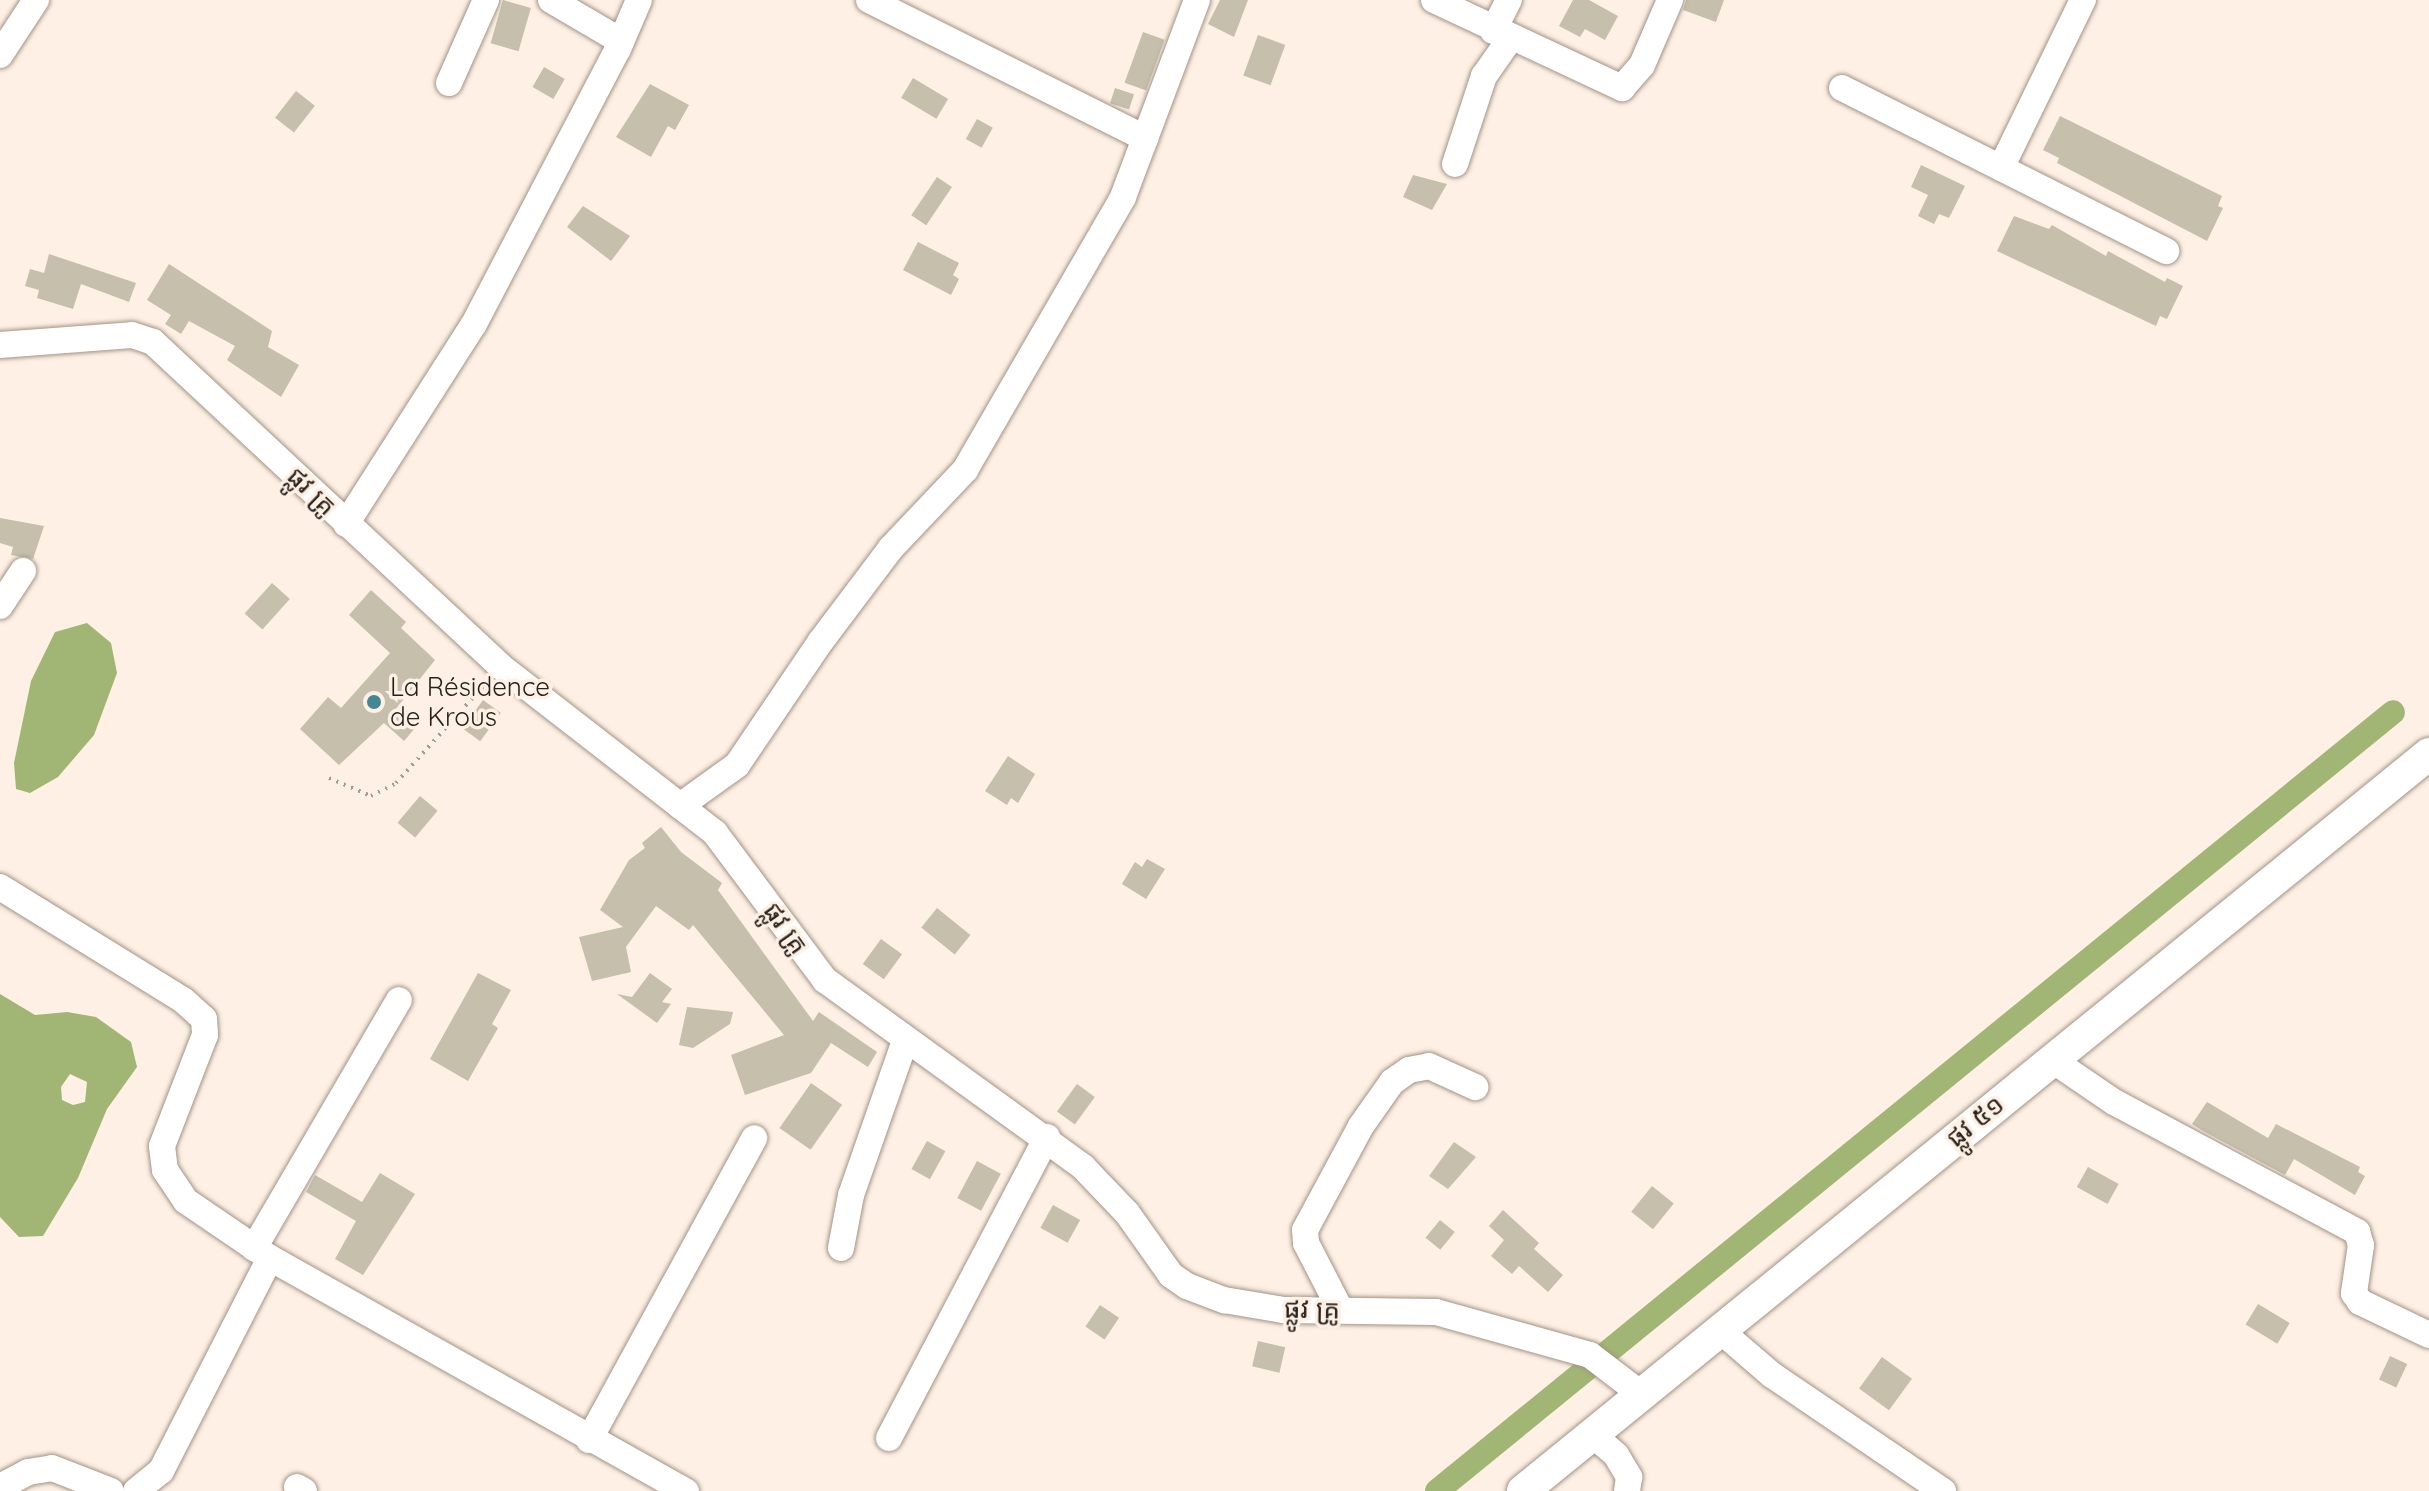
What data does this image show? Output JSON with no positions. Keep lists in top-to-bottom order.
{
  "streets": {
    "main road": ["ផ្លូវ ៥១"],
    "street": ["ផ្លូវ គ្រូ"]
  },
  "crossings": [
    ["ផ្លូវ គ្រូ", "ផ្លូវ ៥១"]
  ],
  "places": ["La Résidence de Krous"]
}
